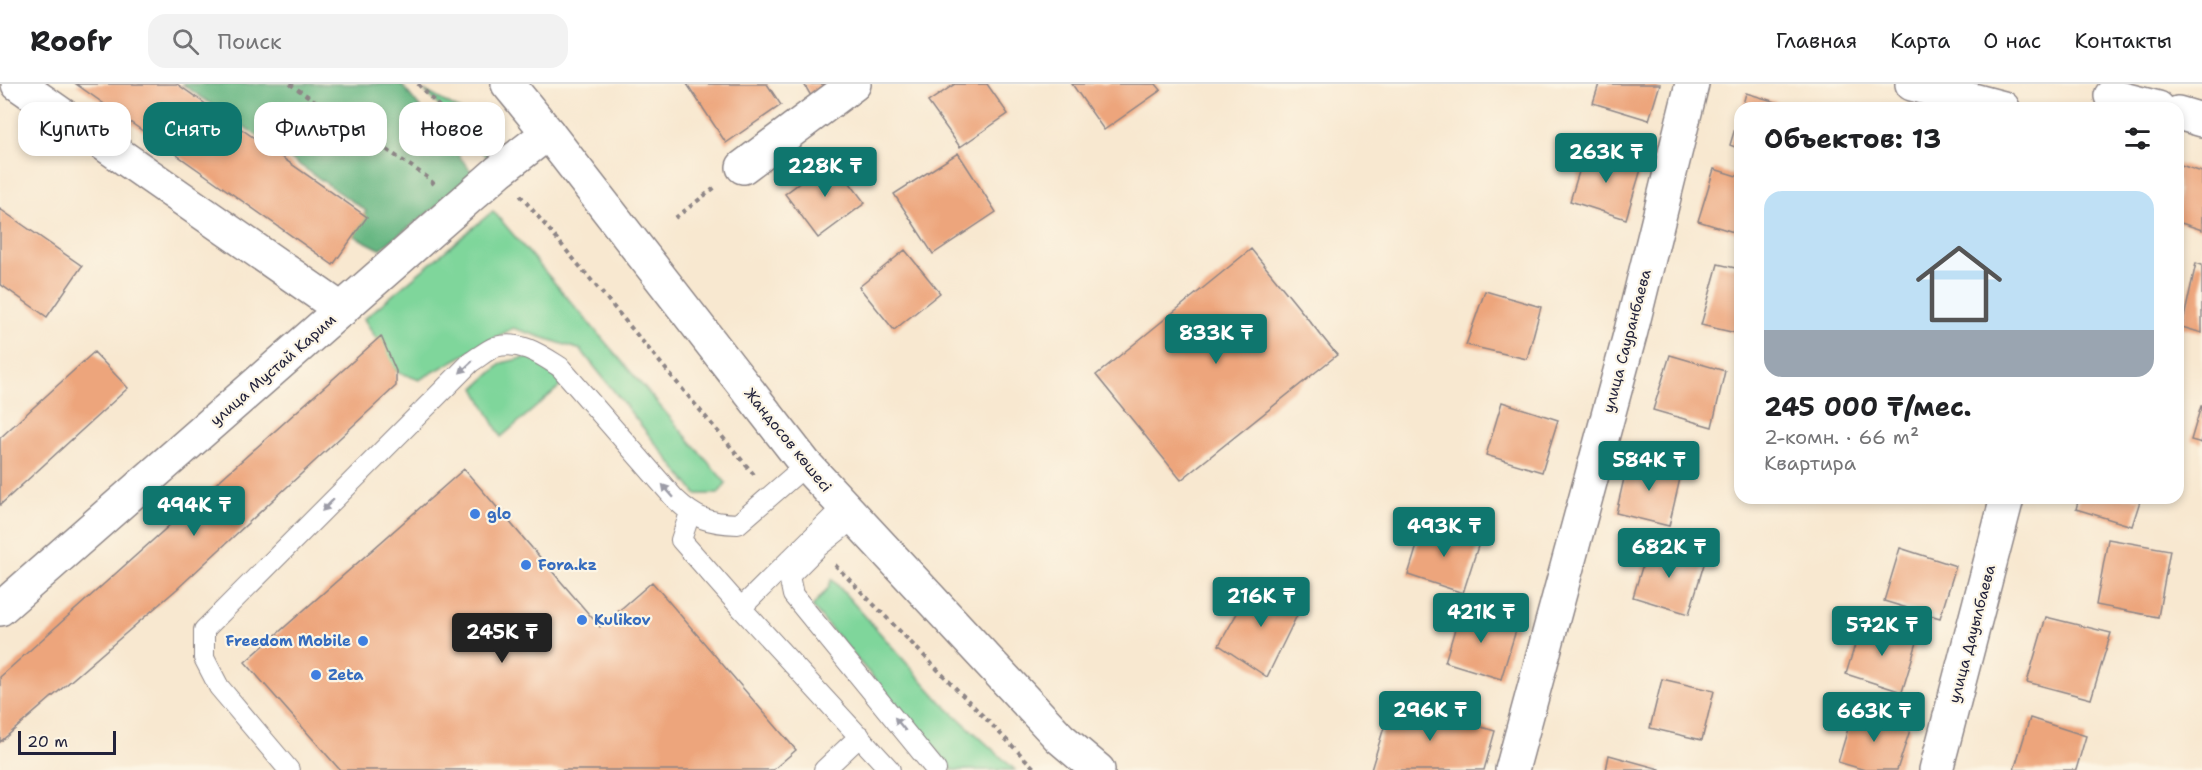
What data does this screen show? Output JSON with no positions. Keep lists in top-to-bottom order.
{
  "streets": {
    "street": [
      "улица Сауранбаева",
      "улица Мустай Карим",
      "Жандосов көшесі",
      "улица Дауылбаева"
    ]
  },
  "crossings": [
    ["улица Мустай Карим", "Жандосов көшесі"]
  ],
  "places": [
    "glo",
    "Fora.kz",
    "Kulikov",
    "Freedom Mobile",
    "Zeta"
  ],
  "scale_bar": "20 m",
  "page": {
    "header": "Roofr",
    "search": "Поиск",
    "nav": [
      "Главная",
      "Карта",
      "О нас",
      "Контакты"
    ],
    "chip": [
      "Купить",
      "Снять",
      "Фильтры",
      "Новое"
    ],
    "heading": "Объектов: 13",
    "price": [
      "263K ₸",
      "228K ₸",
      "833K ₸",
      "584K ₸",
      "494K ₸",
      "493K ₸",
      "682K ₸",
      "216K ₸",
      "421K ₸",
      "572K ₸",
      "245K ₸",
      "296K ₸",
      "663K ₸"
    ],
    "list": [
      {
        "name": "245 000 ₸/мес.",
        "note": "2-комн. · 66 m² · Квартира"
      }
    ],
    "scale": "20 m"
  }
}
